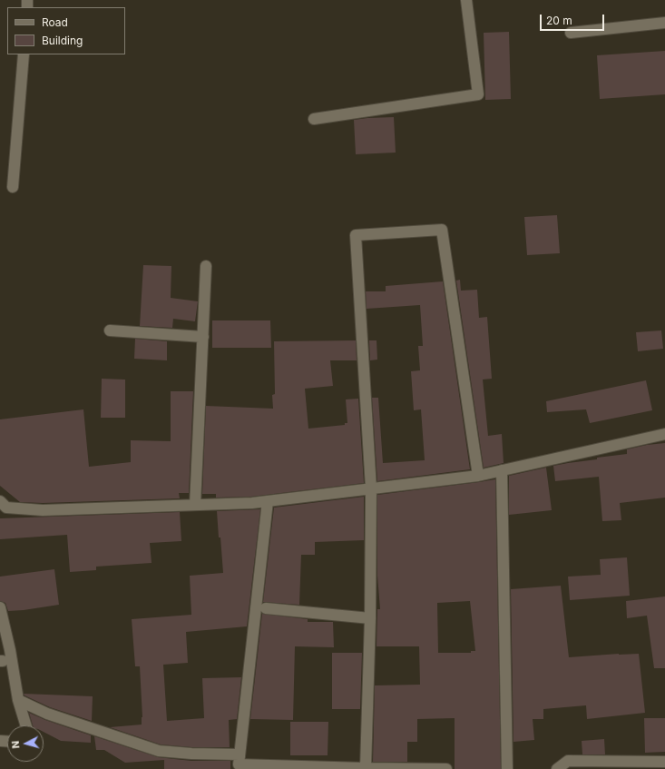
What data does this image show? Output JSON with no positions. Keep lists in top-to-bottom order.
{
  "legend": ["Road", "Building"],
  "scale_bar": "20 m",
  "north": "left"
}
